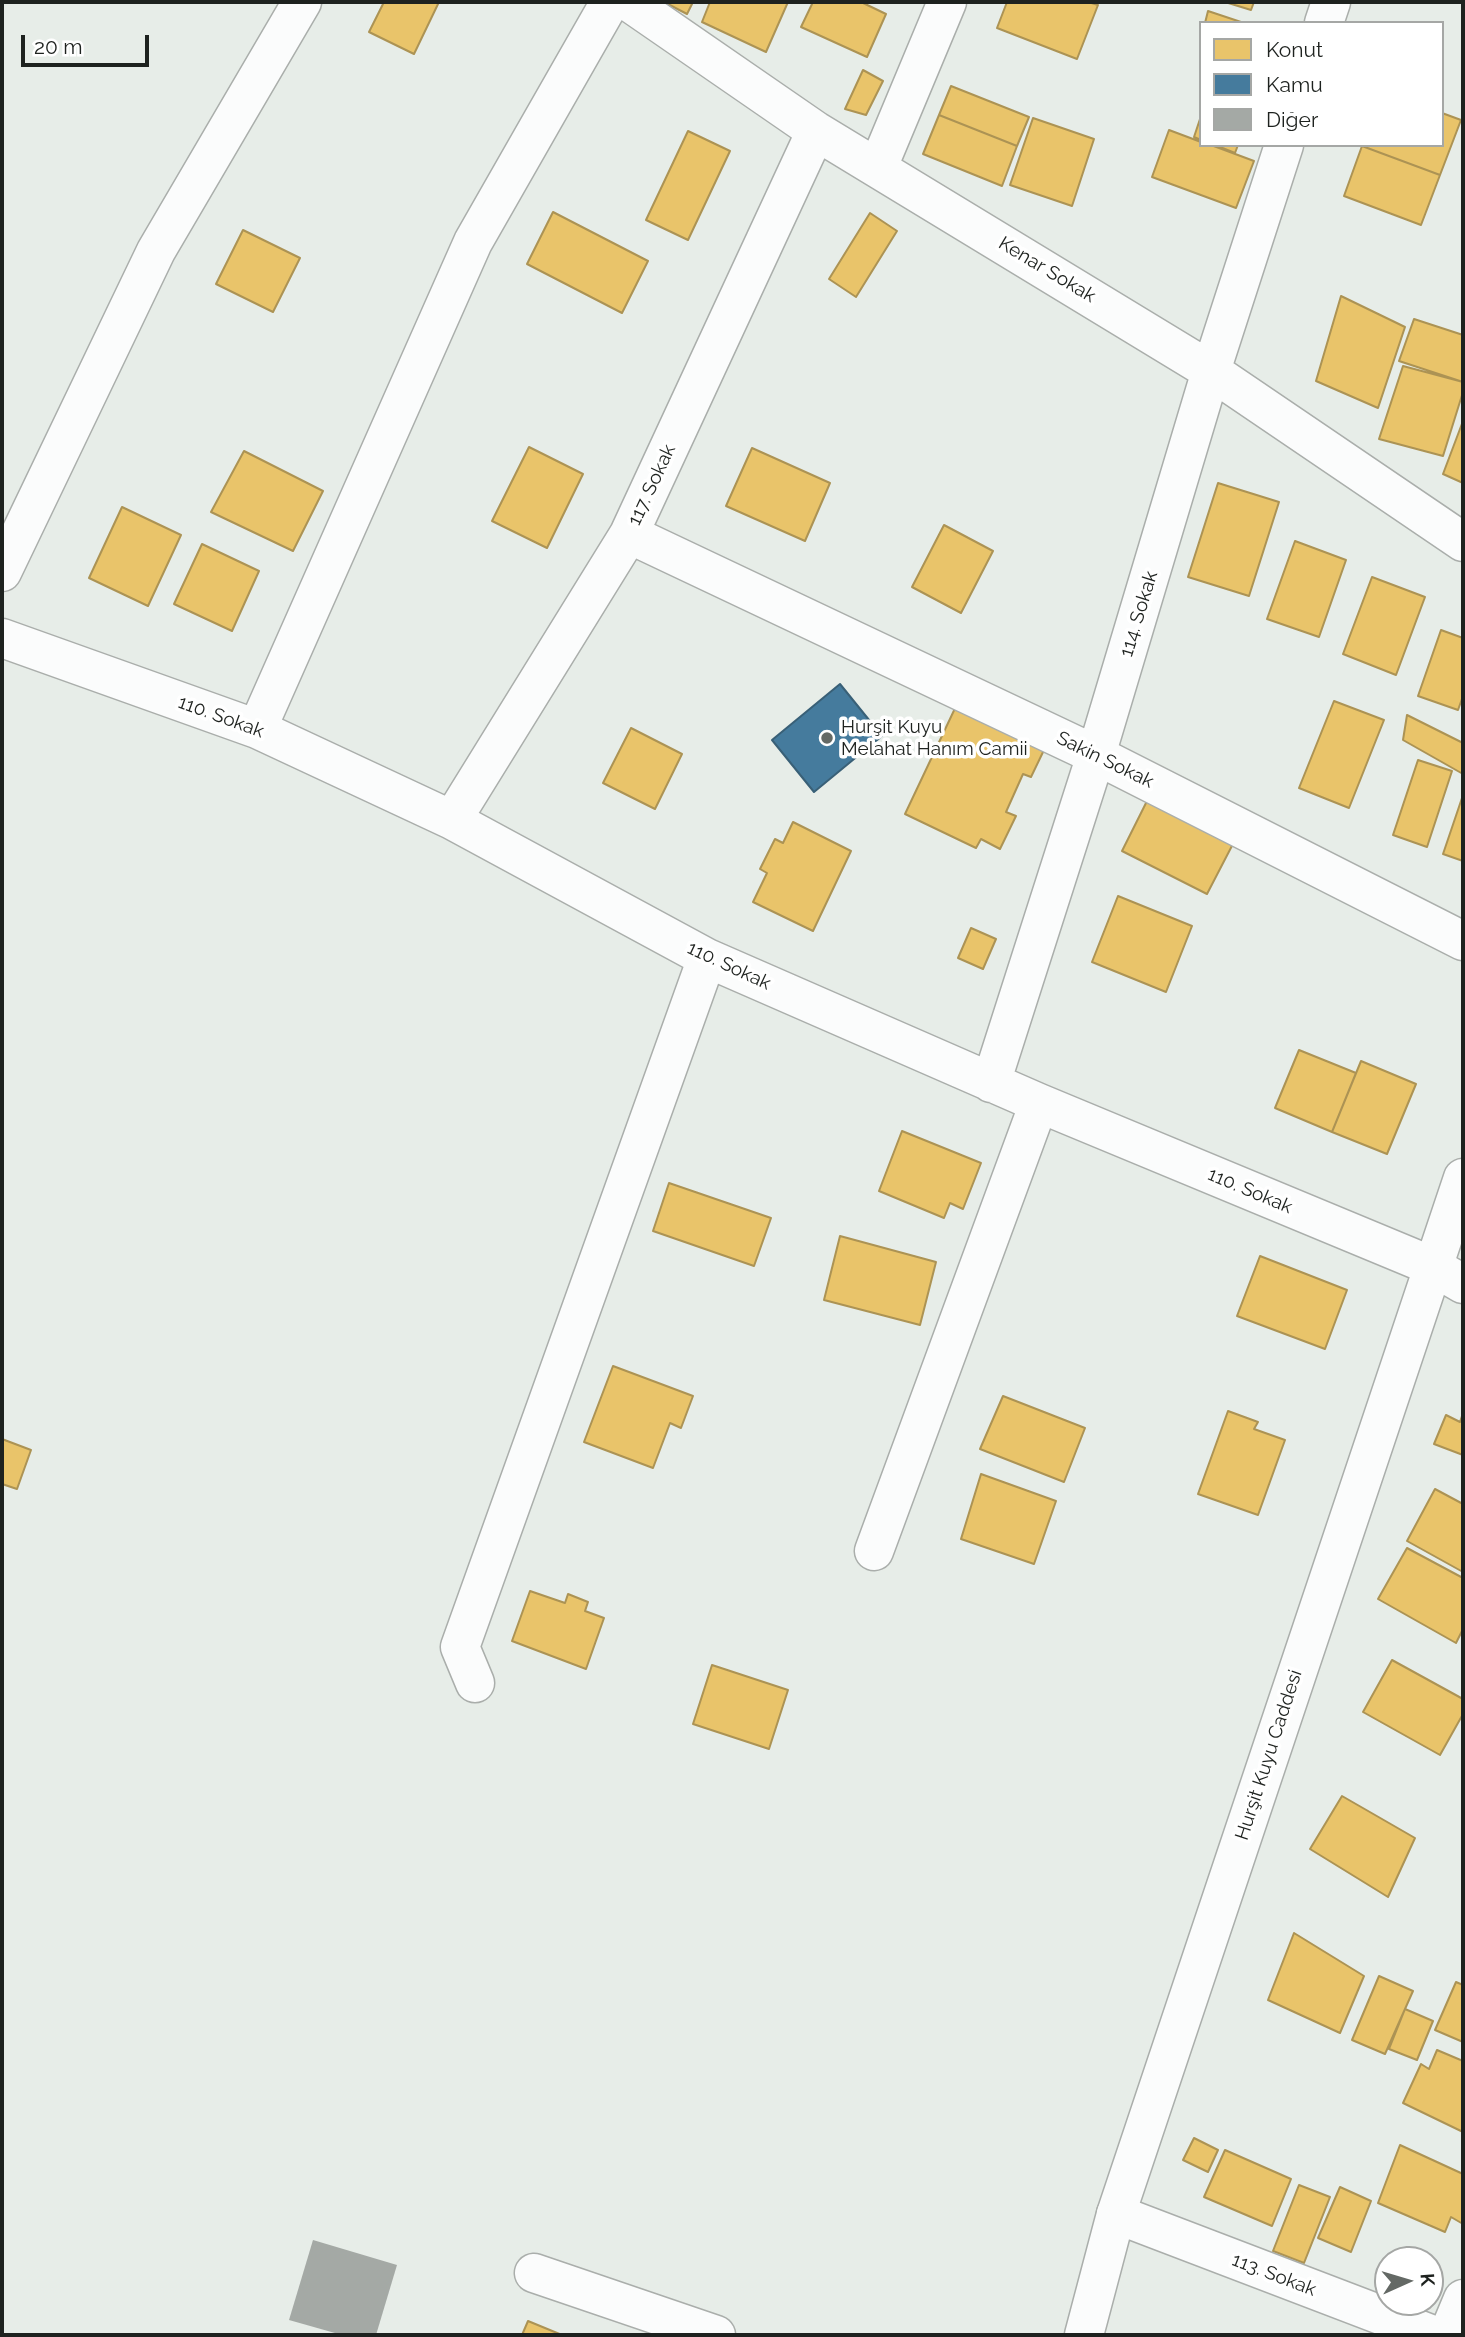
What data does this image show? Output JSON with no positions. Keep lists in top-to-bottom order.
{
  "streets": {
    "street": [
      "Kenar Sokak",
      "117. Sokak",
      "114. Sokak",
      "110. Sokak",
      "Sakin Sokak",
      "Hurşit Kuyu Caddesi",
      "113. Sokak"
    ]
  },
  "crossings": [
    ["Kenar Sokak", "117. Sokak"],
    ["Kenar Sokak", "114. Sokak"],
    ["117. Sokak", "110. Sokak"],
    ["117. Sokak", "Sakin Sokak"],
    ["114. Sokak", "110. Sokak"],
    ["114. Sokak", "Sakin Sokak"],
    ["110. Sokak", "Hurşit Kuyu Caddesi"],
    ["Hurşit Kuyu Caddesi", "113. Sokak"]
  ],
  "places": ["Hurşit Kuyu Melahat Hanım Camii"],
  "legend": ["Konut", "Kamu", "Diğer"],
  "scale_bar": "20 m",
  "north": "right"
}
